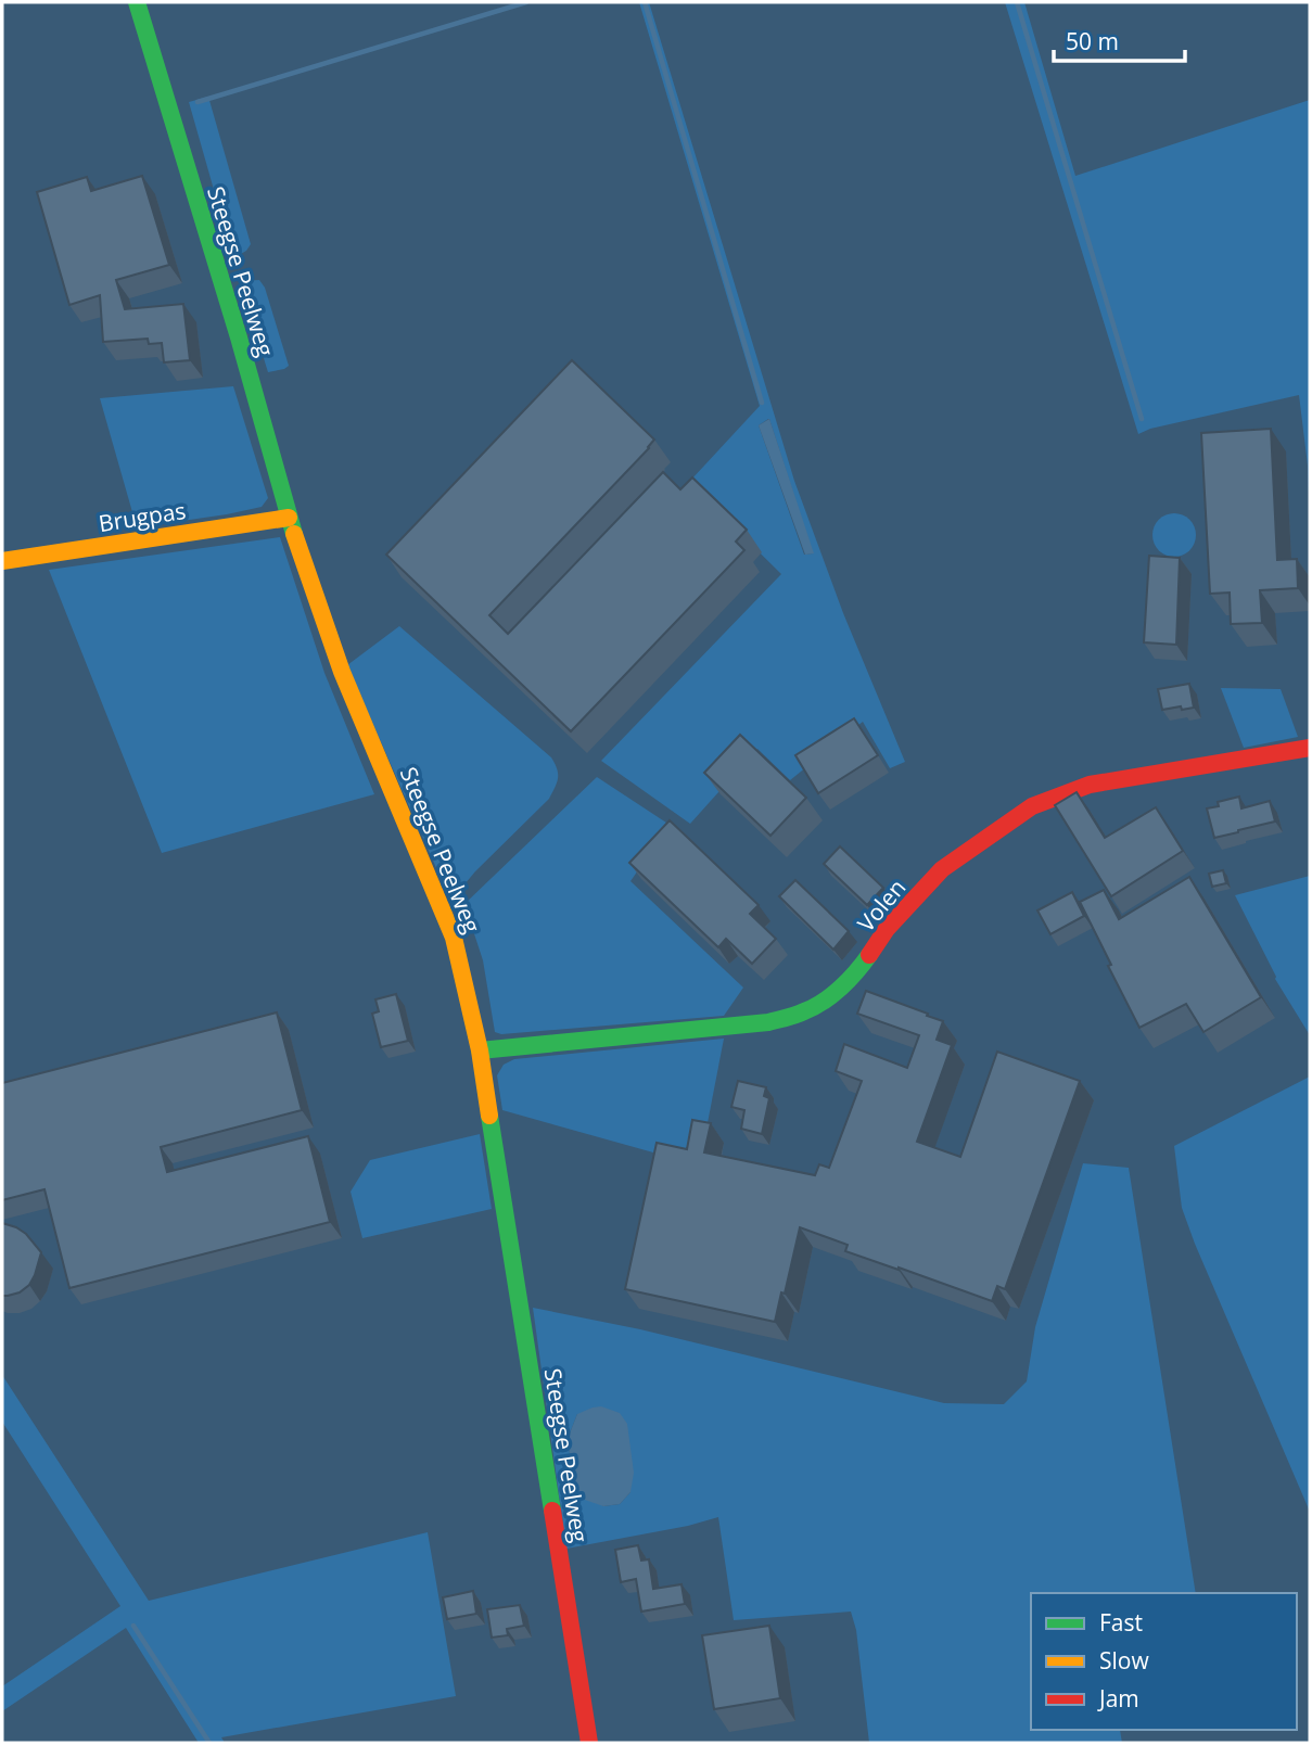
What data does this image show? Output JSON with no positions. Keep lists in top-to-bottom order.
{
  "streets": {
    "street": ["Steegse Peelweg", "Brugpas", "Volen"]
  },
  "crossings": [
    ["Steegse Peelweg", "Brugpas"],
    ["Steegse Peelweg", "Volen"]
  ],
  "legend": ["Fast", "Slow", "Jam"],
  "scale_bar": "50 m"
}
